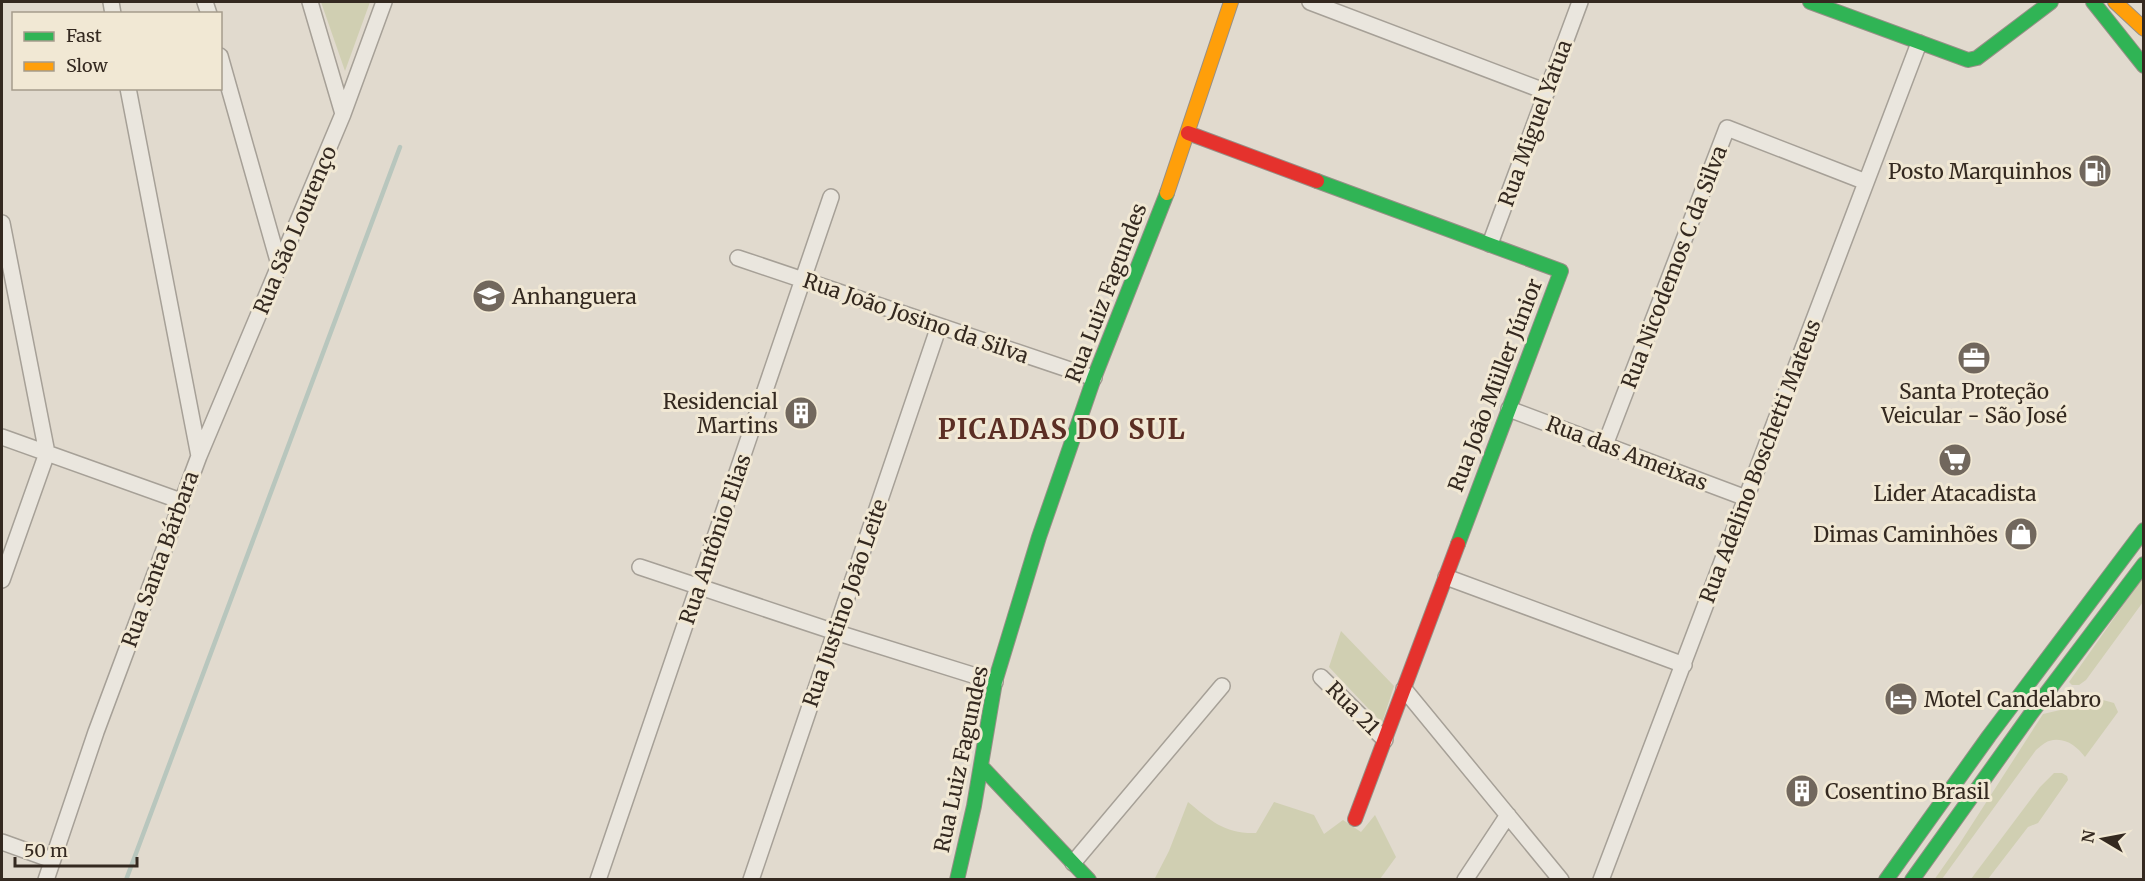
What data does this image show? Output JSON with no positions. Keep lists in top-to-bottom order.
{
  "streets": {
    "main road": ["Rua Luiz Fagundes", "Rua João Müller Júnior"],
    "street": [
      "Rua Miguel Yatua",
      "Rua São Lourenço",
      "Rua Nicodemos C da Silva",
      "Rua João Josino da Silva",
      "Rua das Ameixas",
      "Rua Adelino Boschetti Mateus",
      "Rua Antônio Elias",
      "Rua Santa Bárbara",
      "Rua Justino João Leite",
      "Rua 21"
    ]
  },
  "crossings": [
    ["Rua Miguel Yatua", "Rua João Müller Júnior"],
    ["Rua São Lourenço", "Rua Santa Bárbara"],
    ["Rua Nicodemos C da Silva", "Rua das Ameixas"],
    ["Rua Nicodemos C da Silva", "Rua Adelino Boschetti Mateus"],
    ["Rua Luiz Fagundes", "Rua João Josino da Silva"],
    ["Rua Luiz Fagundes", "Rua João Müller Júnior"],
    ["Rua João Josino da Silva", "Rua Antônio Elias"],
    ["Rua João Josino da Silva", "Rua Justino João Leite"],
    ["Rua João Müller Júnior", "Rua das Ameixas"],
    ["Rua João Müller Júnior", "Rua 21"],
    ["Rua das Ameixas", "Rua Adelino Boschetti Mateus"]
  ],
  "districts": ["PICADAS DO SUL"],
  "places": {
    "fuel station": ["Posto Marquinhos"],
    "school or university": ["Anhanguera"],
    "office": ["Santa Proteção Veicular - São José"],
    "building": ["Residencial Martins", "Cosentino Brasil"],
    "supermarket": ["Lider Atacadista"],
    "shop": ["Dimas Caminhões"],
    "hotel": ["Motel Candelabro"]
  },
  "legend": ["Fast", "Slow"],
  "scale_bar": "50 m",
  "north": "left"
}
